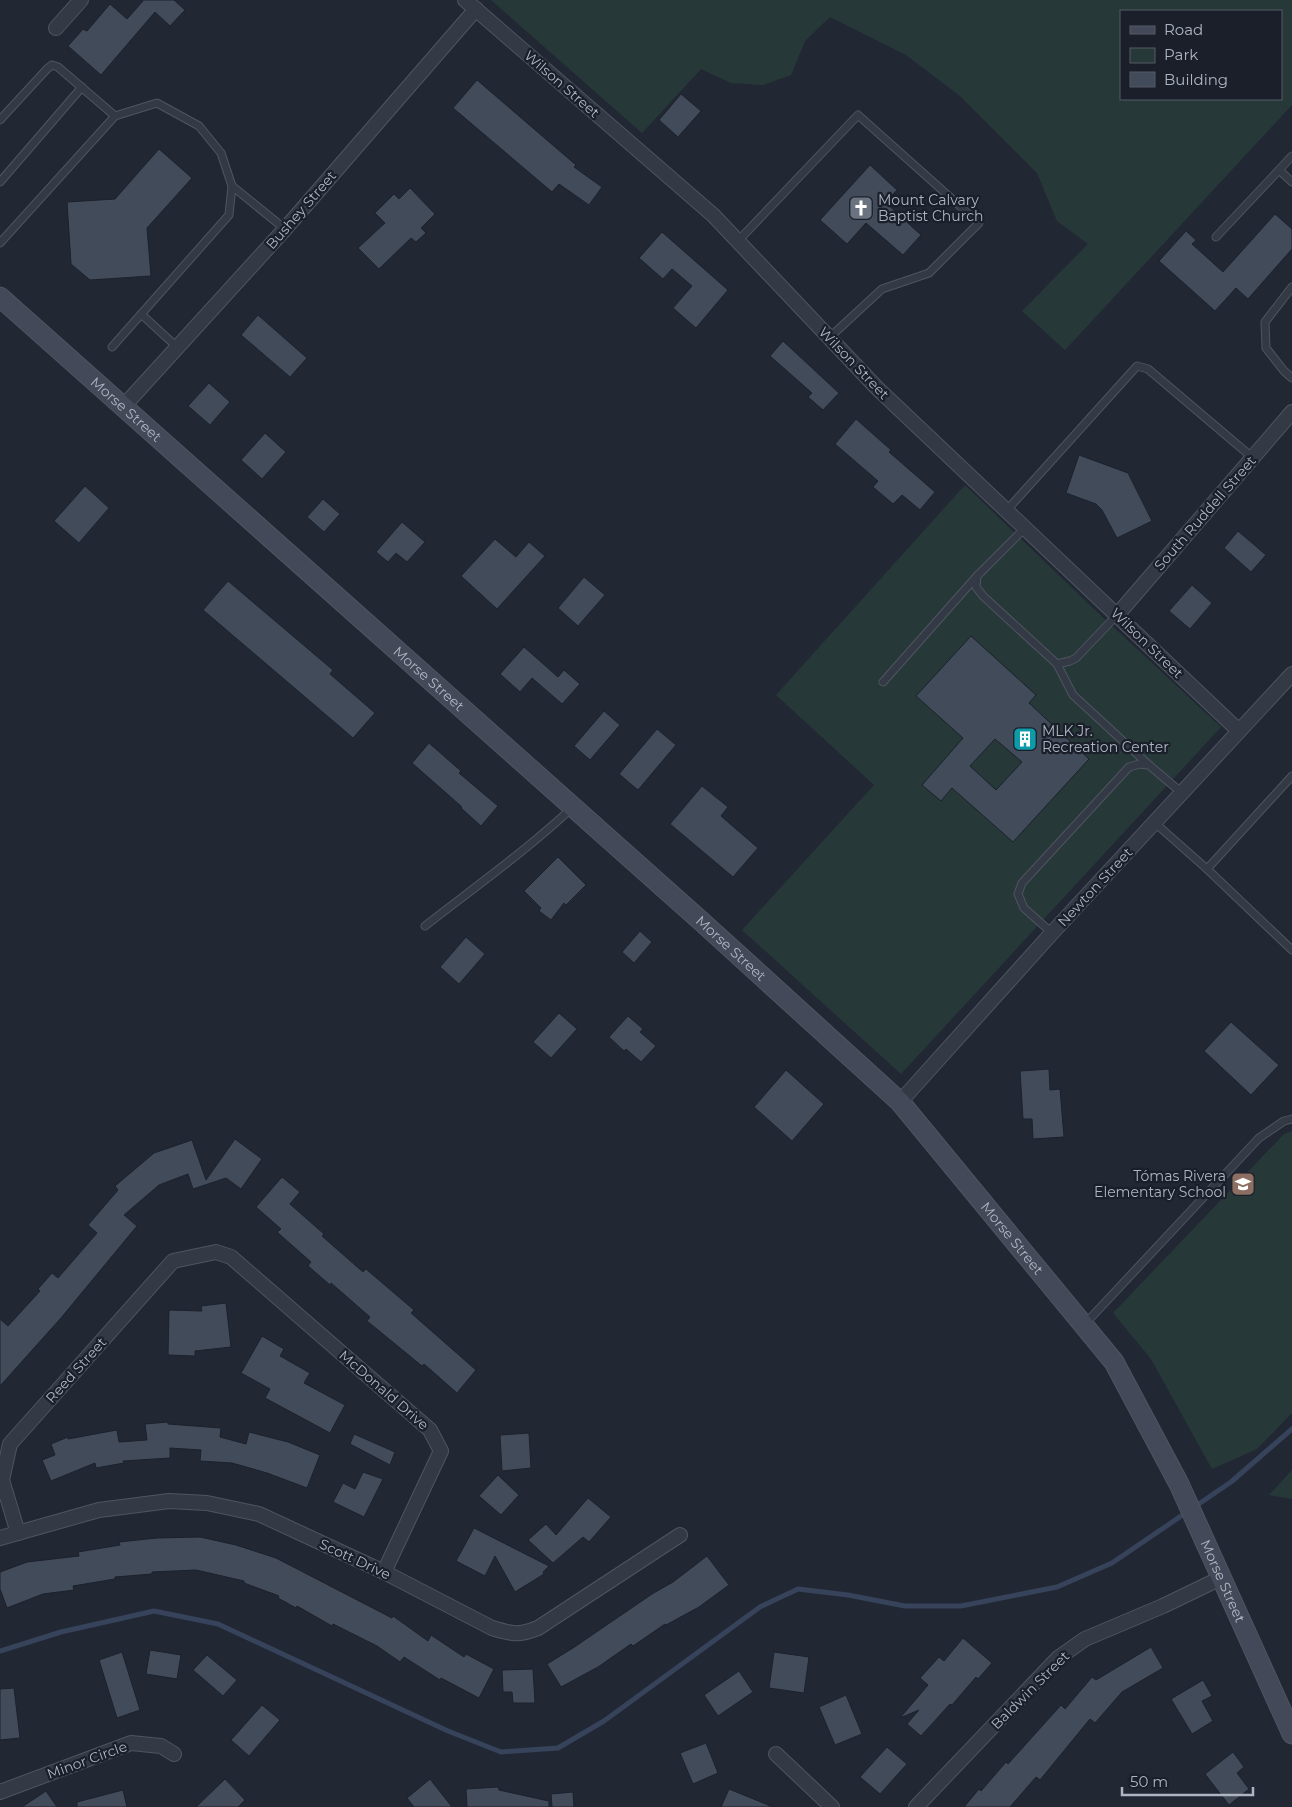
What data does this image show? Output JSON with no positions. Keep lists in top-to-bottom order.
{
  "streets": {
    "street": [
      "Wilson Street",
      "Bushey Street",
      "Morse Street",
      "South Ruddell Street",
      "Newton Street",
      "Reed Street",
      "McDonald Drive",
      "Scott Drive",
      "Baldwin Street",
      "Minor Circle"
    ]
  },
  "crossings": [
    ["Wilson Street", "Bushey Street"],
    ["Wilson Street", "South Ruddell Street"],
    ["Wilson Street", "Newton Street"],
    ["Bushey Street", "Morse Street"],
    ["Morse Street", "Newton Street"],
    ["Morse Street", "Baldwin Street"],
    ["Reed Street", "McDonald Drive"],
    ["Reed Street", "Scott Drive"],
    ["McDonald Drive", "Scott Drive"]
  ],
  "places": {
    "church": ["Mount Calvary Baptist Church"],
    "building": ["MLK Jr. Recreation Center"],
    "school or university": ["Tómas Rivera Elementary School"]
  },
  "legend": ["Road", "Park", "Building"],
  "scale_bar": "50 m"
}
